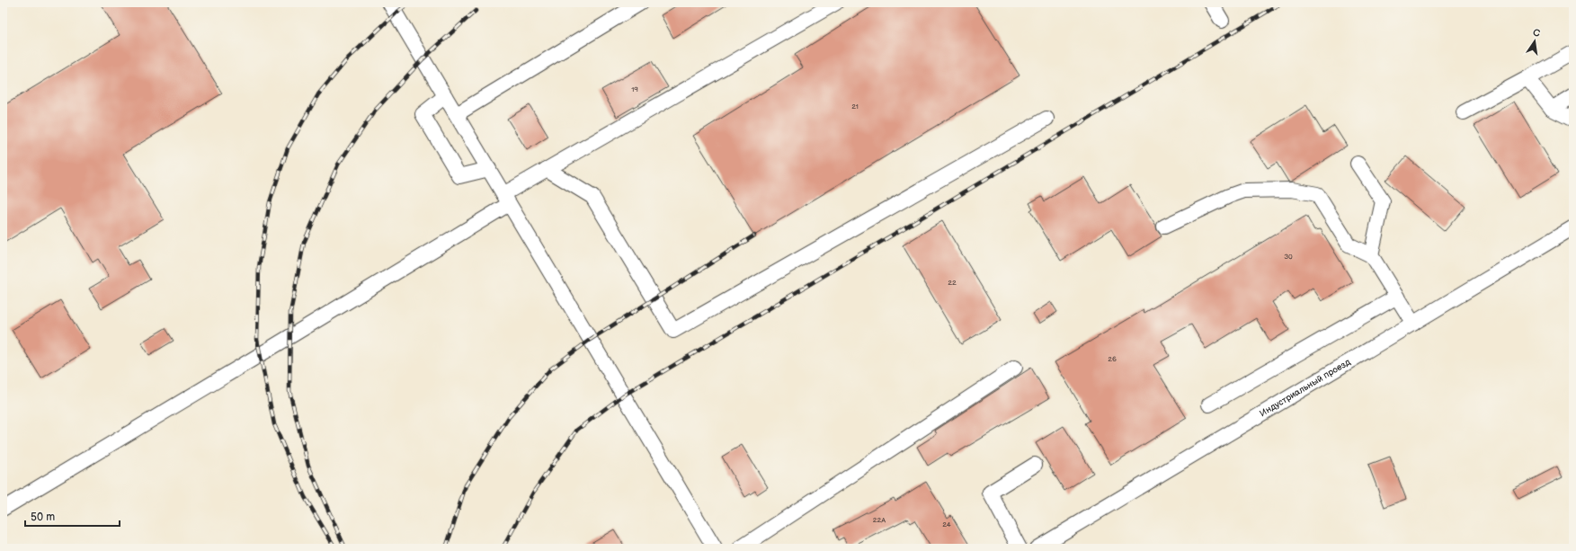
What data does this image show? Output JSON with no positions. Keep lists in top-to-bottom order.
{
  "streets": {
    "street": ["Индустриальный проезд"]
  },
  "house_numbers": [
    "19",
    "21",
    "30",
    "22",
    "26",
    "22А",
    "24"
  ],
  "scale_bar": "50 m",
  "north": "top"
}
